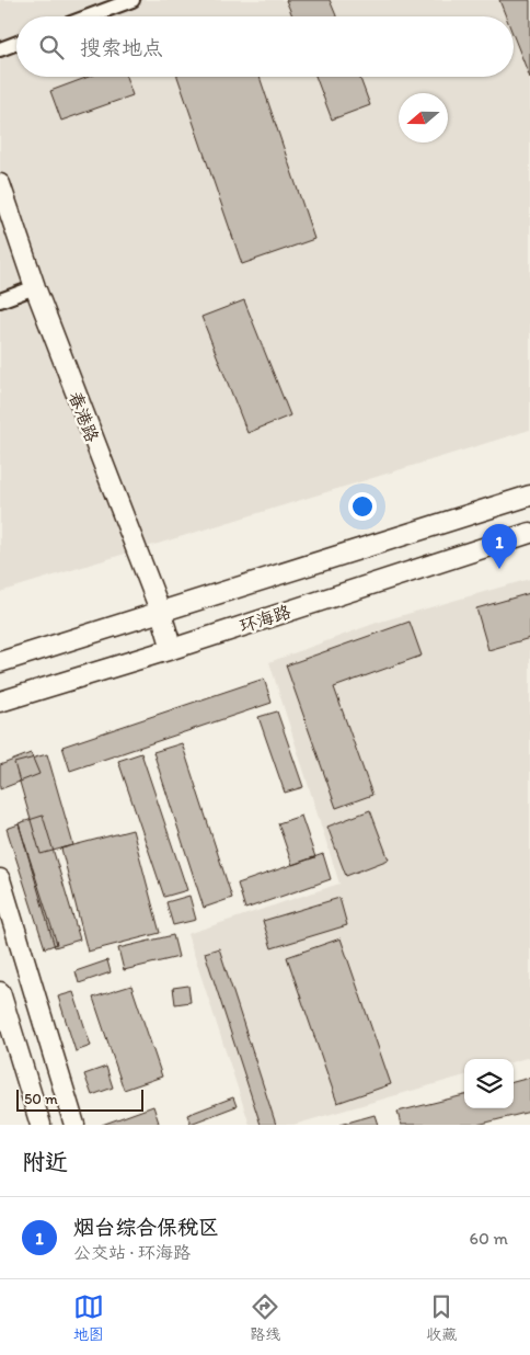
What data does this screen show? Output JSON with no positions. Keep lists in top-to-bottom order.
{
  "streets": {
    "main road": ["春港路", "环海路"]
  },
  "crossings": [
    ["春港路", "环海路"]
  ],
  "scale_bar": "50 m",
  "north": "left",
  "page": {
    "search": "搜索地点",
    "pins": "1",
    "scale": "50 m",
    "heading": "附近",
    "list": [
      {
        "mark": "1",
        "name": "烟台综合保税区",
        "note": "公交站 · 环海路",
        "value": "60 m"
      }
    ],
    "nav": ["地图", "路线", "收藏"]
  }
}
